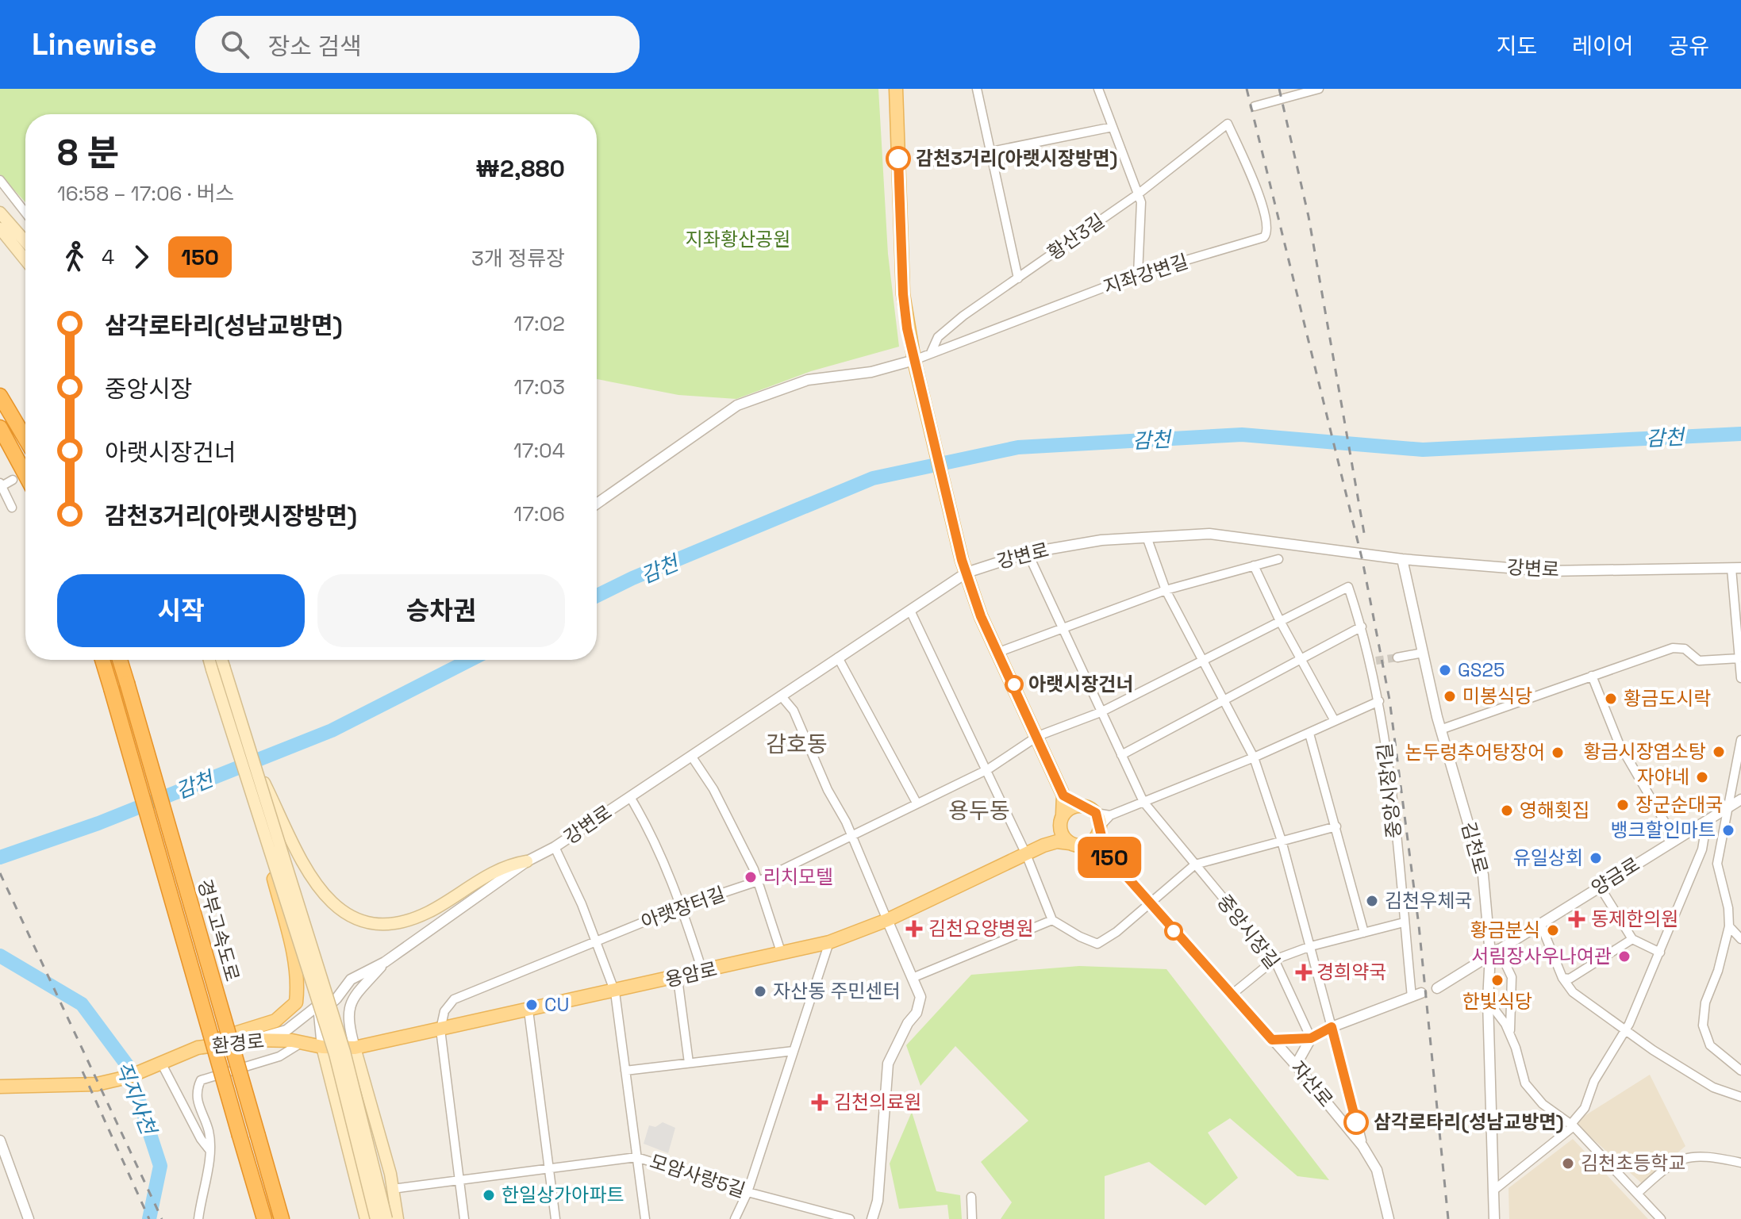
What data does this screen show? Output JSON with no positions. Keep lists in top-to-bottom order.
{
  "streets": {
    "highway": ["경부고속도로"],
    "main road": ["용암로", "환경로"],
    "street": [
      "황산3길",
      "지좌강변길",
      "강변로",
      "중앙시장1길",
      "김천로",
      "양금로",
      "아랫장터길",
      "중앙시장길",
      "자산로",
      "모암사랑5길"
    ]
  },
  "crossings": [
    ["황산3길", "지좌강변길"],
    ["강변로", "김천로"],
    ["강변로", "중앙시장길"],
    ["강변로", "용암로"],
    ["강변로", "환경로"],
    ["중앙시장1길", "아랫장터길"],
    ["김천로", "양금로"],
    ["아랫장터길", "중앙시장길"],
    ["아랫장터길", "용암로"],
    ["용암로", "환경로"]
  ],
  "districts": ["감호동", "용두동"],
  "water": ["감천", "직지사천"],
  "parks": ["지좌황산공원"],
  "places": {
    "other": [
      "감천3거리(아랫시장방면)",
      "GS25",
      "아랫시장건너",
      "미봉식당",
      "황금도시락",
      "황금시장염소탕",
      "논두렁추어탕장어",
      "자야네",
      "장군순대국",
      "영해횟집",
      "뱅크할인마트",
      "유일상회",
      "리치모텔",
      "김천우체국",
      "황금분식",
      "서림장사우나여관",
      "한빛식당",
      "자산동 주민센터",
      "CU",
      "삼각로타리(성남교방면)",
      "김천초등학교",
      "한일상가아파트"
    ],
    "health": [
      "동제한의원",
      "김천요양병원",
      "경희약국",
      "김천의료원"
    ]
  },
  "lines": ["bus line 150"],
  "page": {
    "header": "Linewise",
    "search": "장소 검색",
    "nav": ["지도", "레이어", "공유"],
    "on_map": "150",
    "heading": ["8 분", "16:58 – 17:06 · 버스", "₩2,880"],
    "legs": ["4", "150", "3개 정류장"],
    "list": [
      {
        "name": "삼각로타리(성남교방면)",
        "value": "17:02"
      },
      {
        "name": "중앙시장",
        "value": "17:03"
      },
      {
        "name": "아랫시장건너",
        "value": "17:04"
      },
      {
        "name": "감천3거리(아랫시장방면)",
        "value": "17:06"
      }
    ],
    "buttons": ["시작", "승차권"]
  }
}
